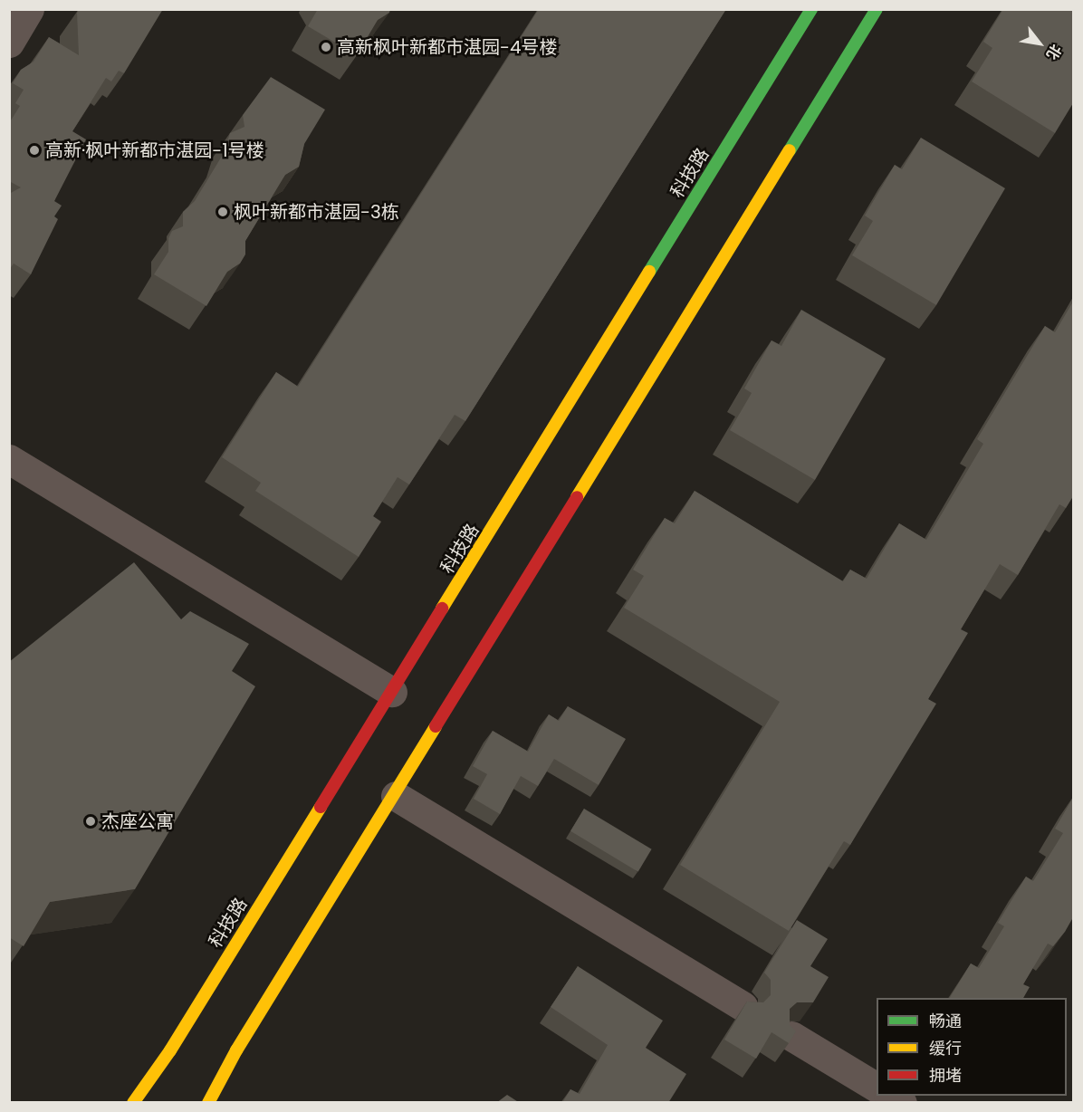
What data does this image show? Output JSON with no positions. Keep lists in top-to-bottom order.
{
  "streets": {
    "main road": ["科技路"]
  },
  "places": [
    "高新枫叶新都市湛园-4号楼",
    "高新·枫叶新都市湛园-1号楼",
    "枫叶新都市湛园-3栋",
    "杰座公寓"
  ],
  "legend": ["畅通", "缓行", "拥堵"],
  "north": "bottom right"
}
